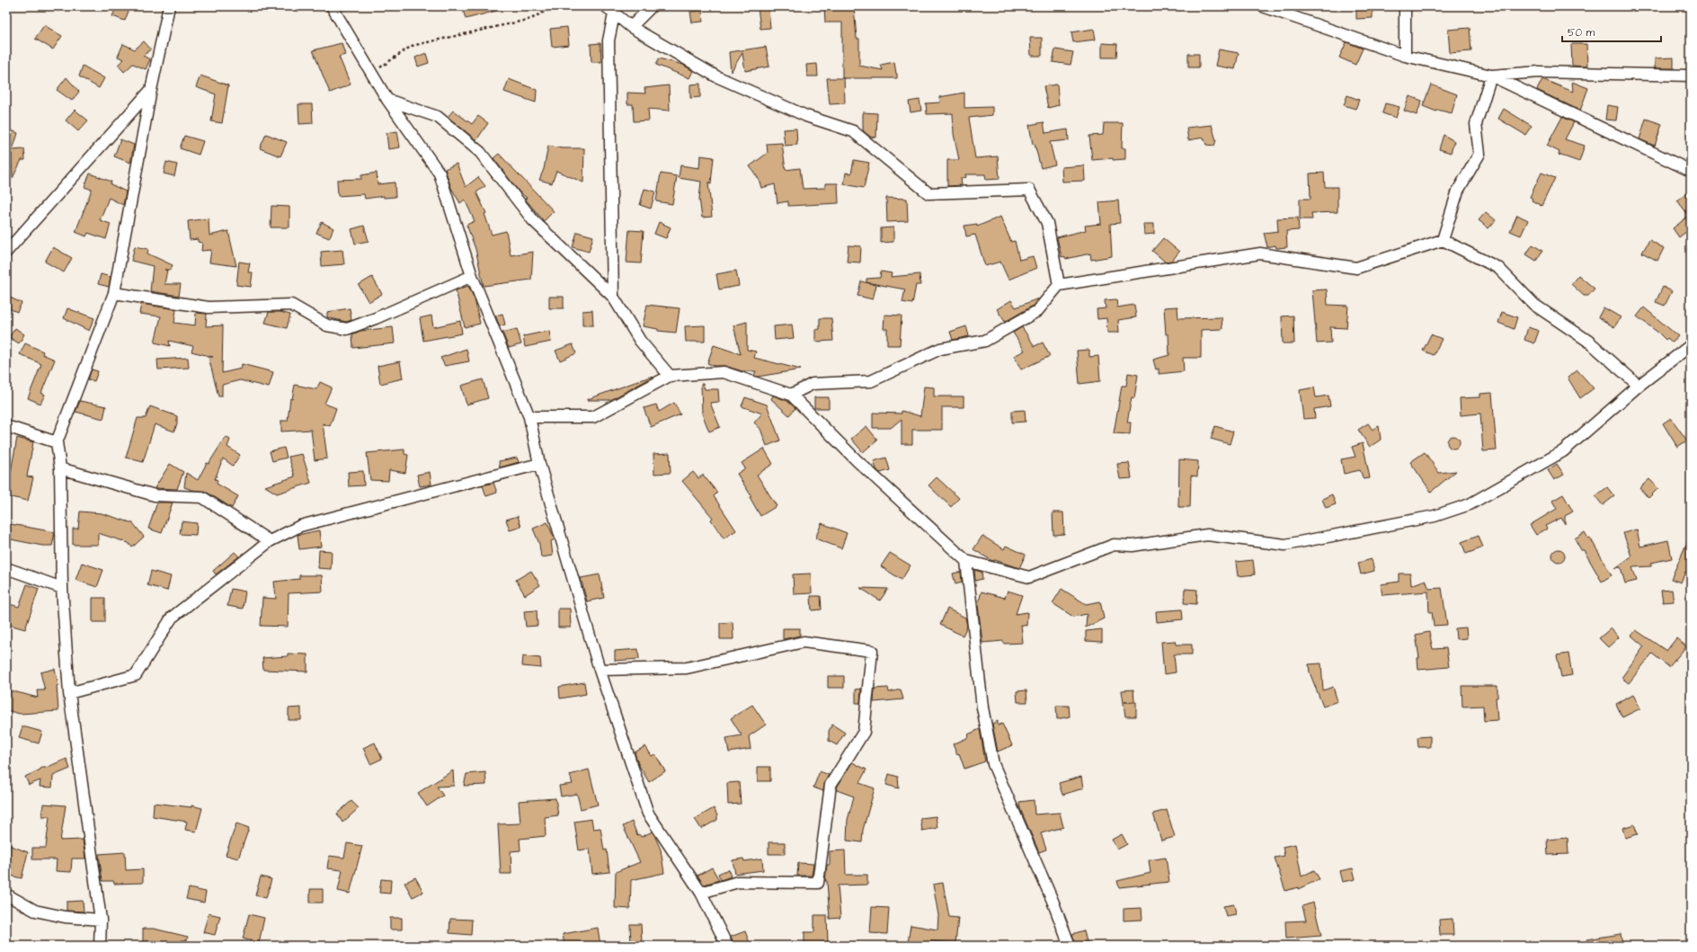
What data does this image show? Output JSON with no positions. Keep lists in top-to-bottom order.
{
  "scale_bar": "50 m"
}
